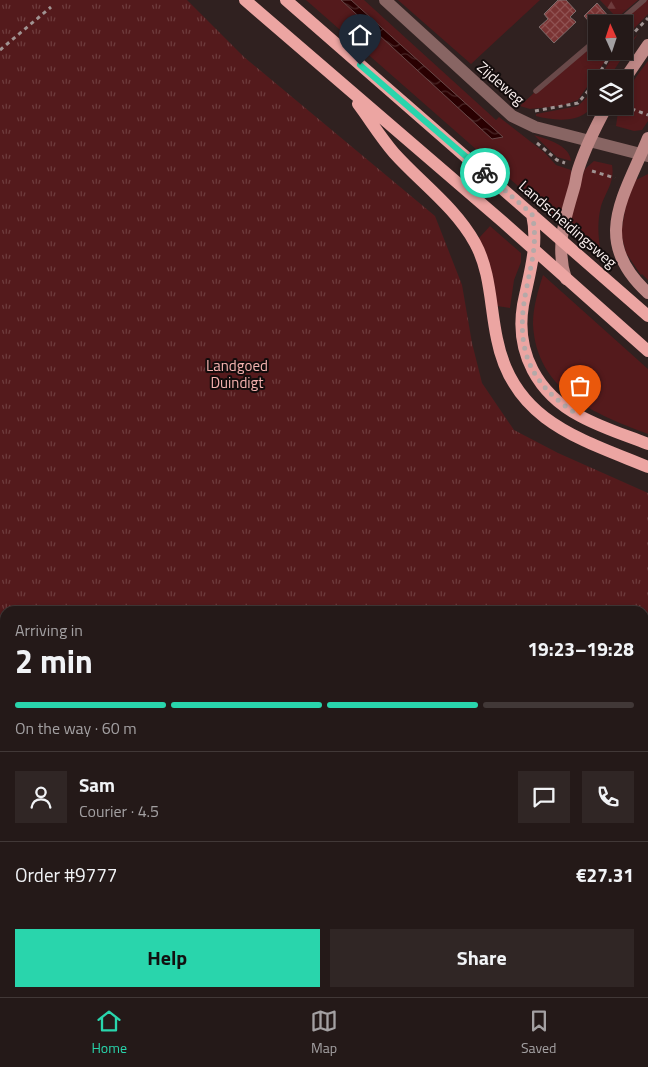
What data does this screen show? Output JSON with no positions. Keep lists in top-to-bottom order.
{
  "streets": {
    "main road": ["Landscheidingsweg"],
    "street": ["Zijdeweg"]
  },
  "parks": ["Landgoed Duindigt"],
  "north": "top",
  "page": {
    "heading": ["2 min", "Arriving in", "19:23–19:28"],
    "panel": [
      "Sam",
      "Courier · 4.5",
      "Order #9777",
      "€27.31"
    ],
    "bar": "On the way · 60 m",
    "buttons": ["Help", "Share"],
    "tabs": ["Home", "Map", "Saved"]
  }
}
